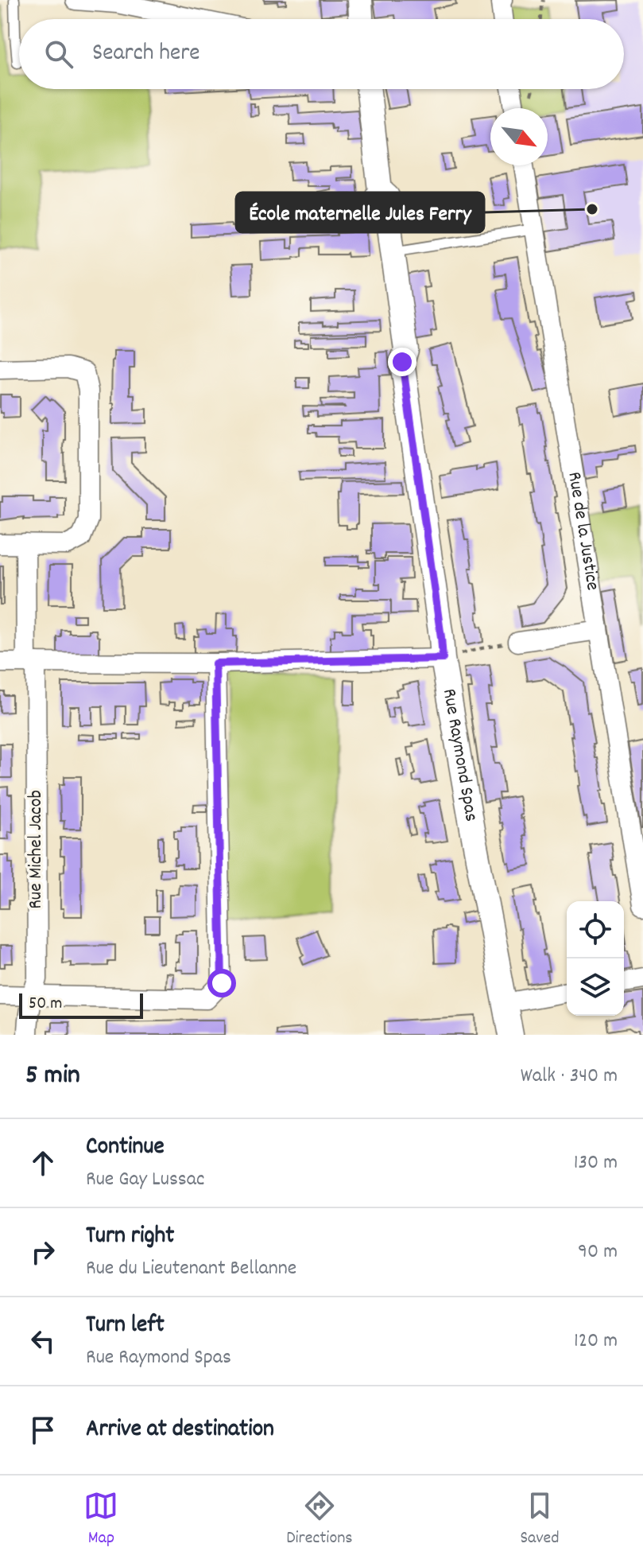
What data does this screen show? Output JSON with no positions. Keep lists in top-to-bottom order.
{
  "streets": {
    "street": ["Rue de la Justice", "Rue Raymond Spas", "Rue Michel Jacob"]
  },
  "places": ["École maternelle Jules Ferry"],
  "scale_bar": "50 m",
  "north": "bottom right",
  "page": {
    "search": "Search here",
    "scale": "50 m",
    "heading": ["5 min", "Walk · 340 m"],
    "list": [
      ["Continue", "Rue Gay Lussac", "130 m"],
      ["Turn right", "Rue du Lieutenant Bellanne", "90 m"],
      ["Turn left", "Rue Raymond Spas", "120 m"],
      "Arrive at destination"
    ],
    "nav": ["Map", "Directions", "Saved"]
  }
}
